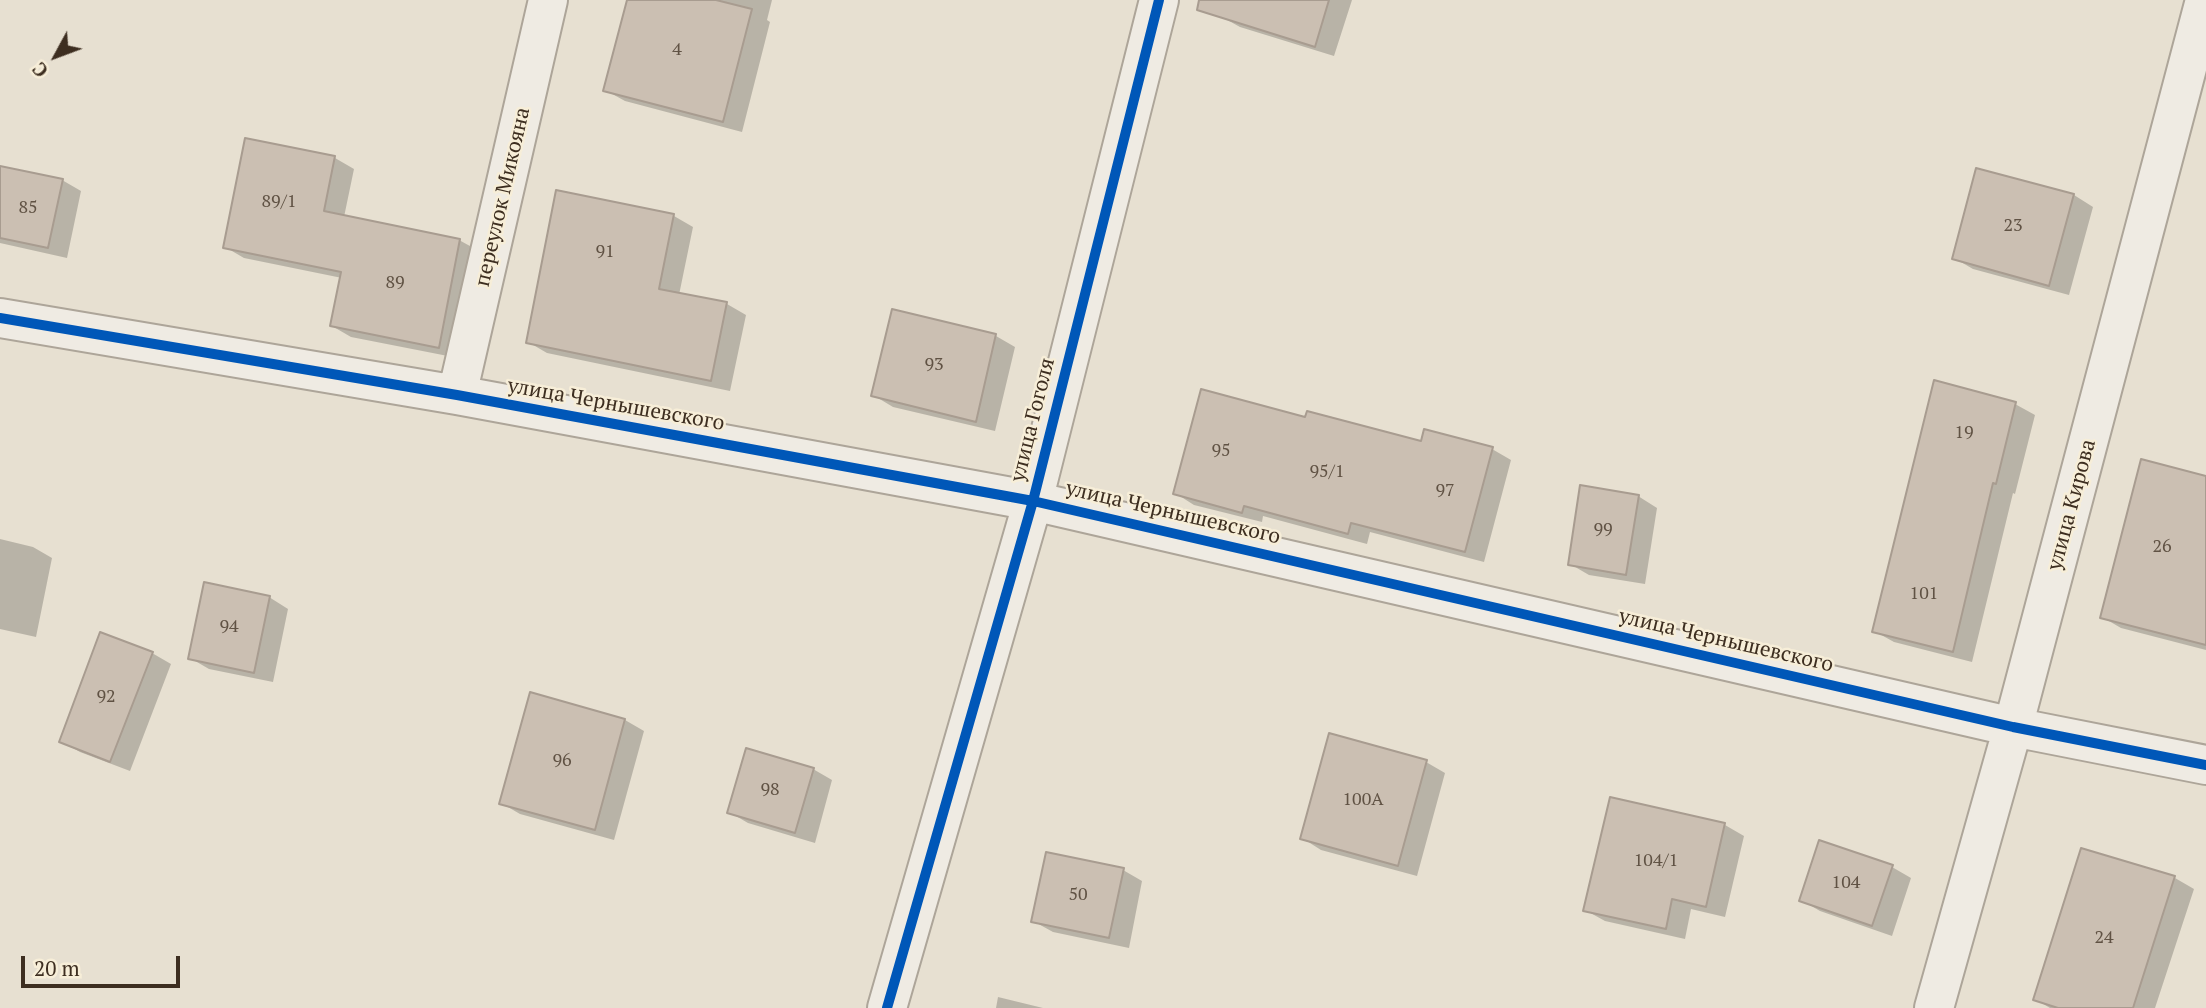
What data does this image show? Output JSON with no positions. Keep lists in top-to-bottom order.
{
  "streets": {
    "street": [
      "переулок Микояна",
      "улица Чернышевского",
      "улица Гоголя",
      "улица Кирова"
    ]
  },
  "crossings": [
    ["переулок Микояна", "улица Чернышевского"],
    ["улица Чернышевского", "улица Гоголя"],
    ["улица Чернышевского", "улица Кирова"]
  ],
  "house_numbers": [
    "4",
    "89/1",
    "85",
    "23",
    "91",
    "89",
    "93",
    "19",
    "95",
    "95/1",
    "97",
    "99",
    "26",
    "101",
    "94",
    "92",
    "96",
    "98",
    "100А",
    "104/1",
    "104",
    "50",
    "24"
  ],
  "scale_bar": "20 m",
  "north": "bottom left"
}
